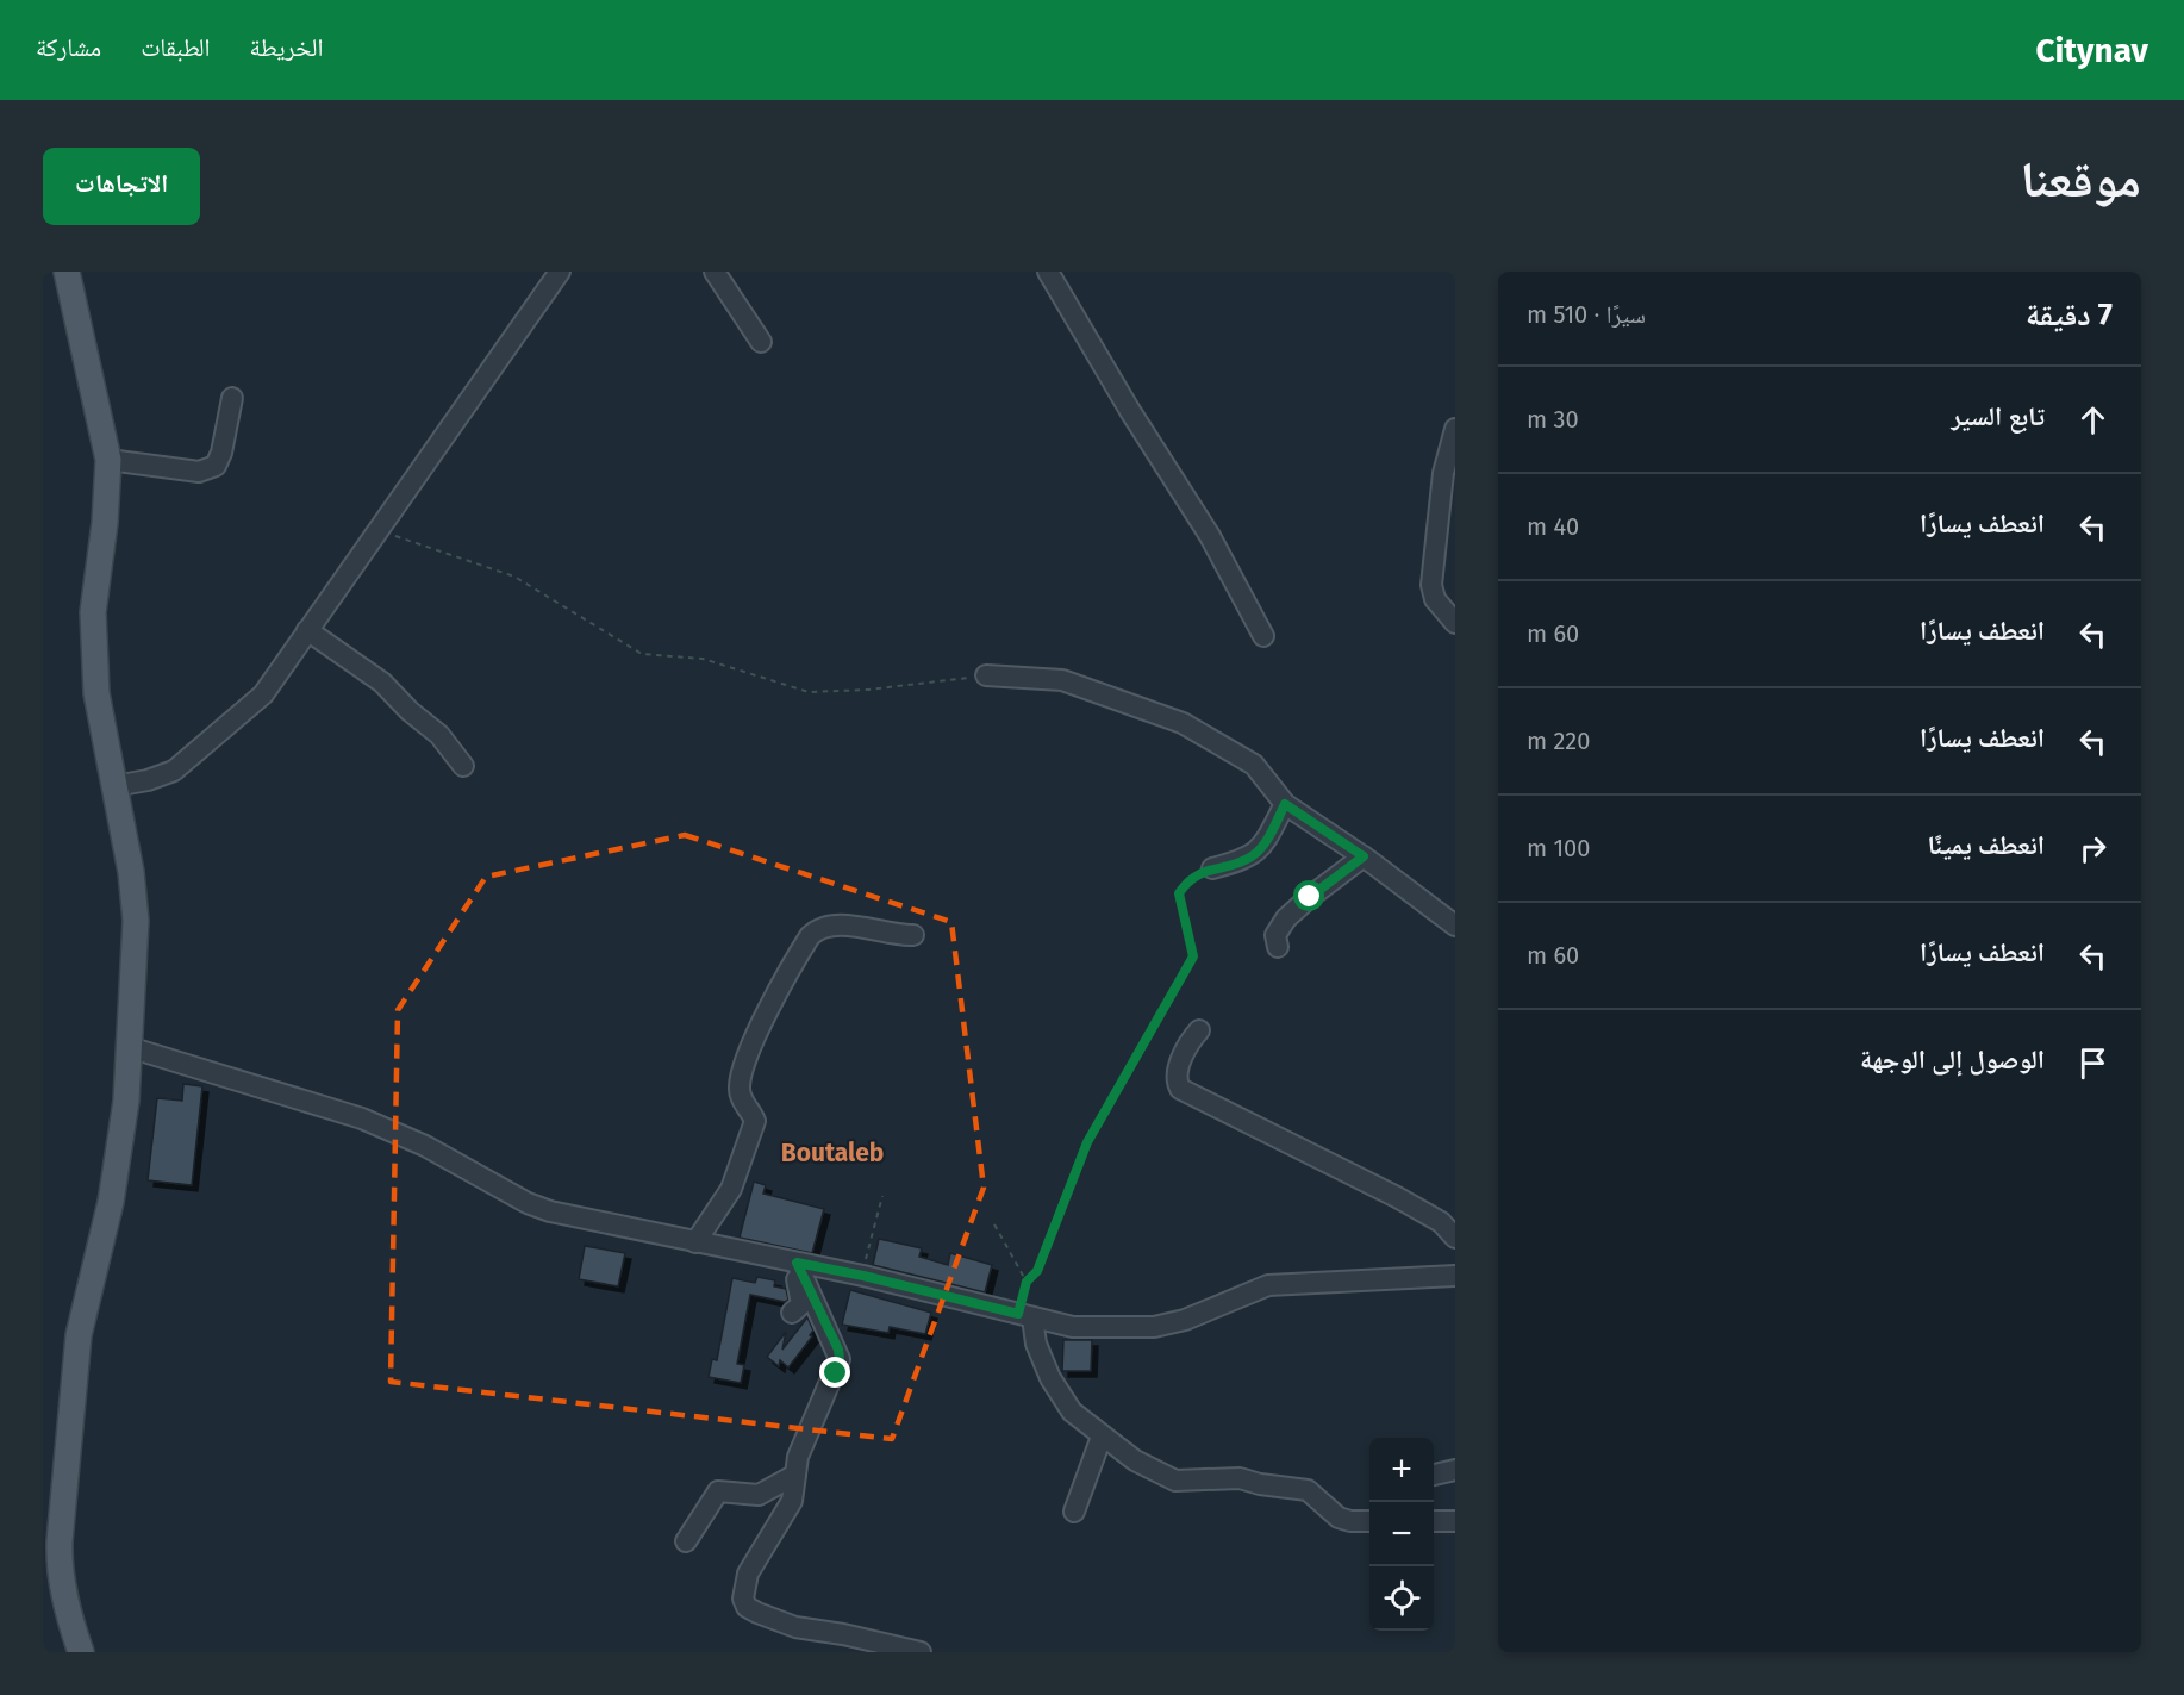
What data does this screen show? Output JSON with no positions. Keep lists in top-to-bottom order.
{
  "districts": ["Boutaleb"],
  "page": {
    "header": "Citynav",
    "nav": ["الخريطة", "الطبقات", "مشاركة"],
    "title": "موقعنا",
    "buttons": "الاتجاهات",
    "heading": ["7 دقيقة", "سيرًا · 510 m"],
    "list": [
      ["تابع السير", "30 m"],
      ["انعطف يسارًا", "40 m"],
      ["انعطف يسارًا", "60 m"],
      ["انعطف يسارًا", "220 m"],
      ["انعطف يمينًا", "100 m"],
      ["انعطف يسارًا", "60 m"],
      "الوصول إلى الوجهة"
    ],
    "map_buttons": ["+", "−"]
  }
}
